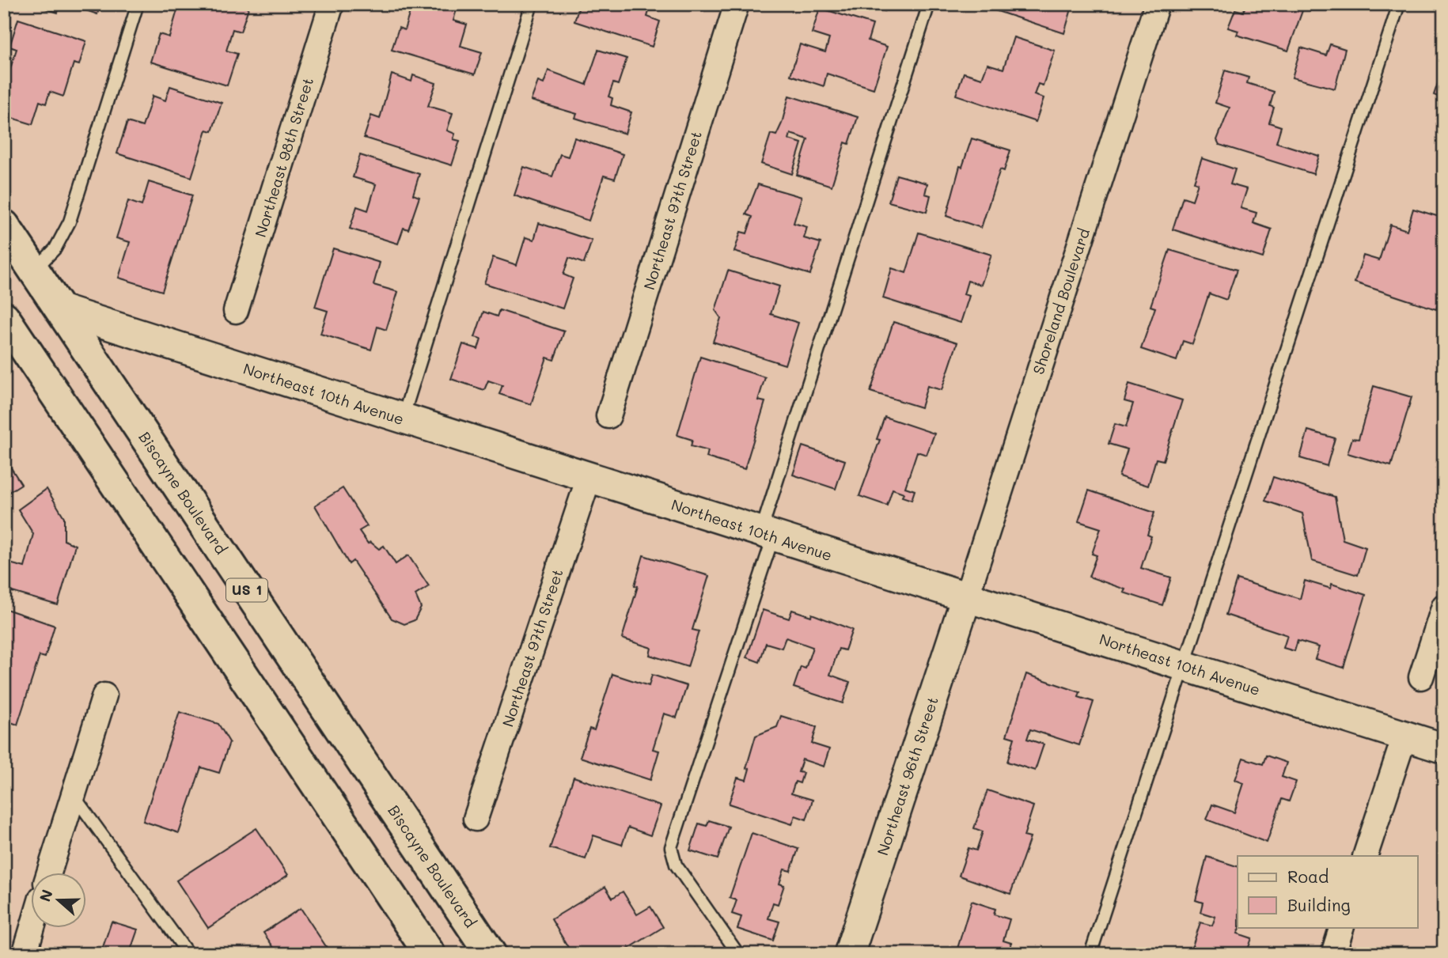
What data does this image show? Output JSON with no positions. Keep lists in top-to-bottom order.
{
  "streets": {
    "main road": ["Biscayne Boulevard", "US 1"],
    "street": [
      "Northeast 98th Street",
      "Northeast 97th Street",
      "Shoreland Boulevard",
      "Northeast 10th Avenue",
      "Northeast 96th Street"
    ]
  },
  "crossings": [
    ["Northeast 97th Street", "Northeast 10th Avenue"],
    ["Shoreland Boulevard", "Northeast 10th Avenue"],
    ["Shoreland Boulevard", "Northeast 96th Street"],
    ["Northeast 10th Avenue", "Biscayne Boulevard"],
    ["Northeast 10th Avenue", "Northeast 96th Street"]
  ],
  "legend": ["Road", "Building"],
  "north": "left"
}
